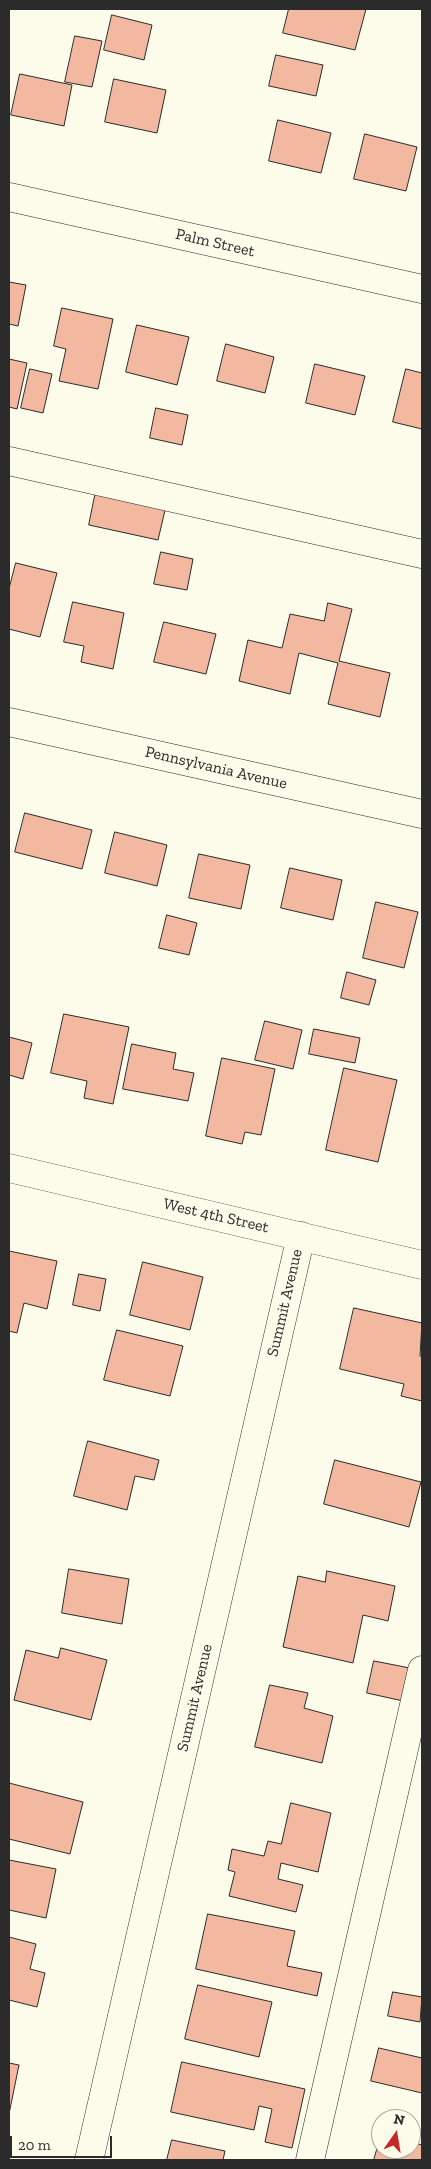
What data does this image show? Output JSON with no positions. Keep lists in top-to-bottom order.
{
  "streets": {
    "street": [
      "Palm Street",
      "Pennsylvania Avenue",
      "West 4th Street",
      "Summit Avenue"
    ]
  },
  "crossings": [
    ["West 4th Street", "Summit Avenue"]
  ],
  "scale_bar": "20 m",
  "north": "top"
}
